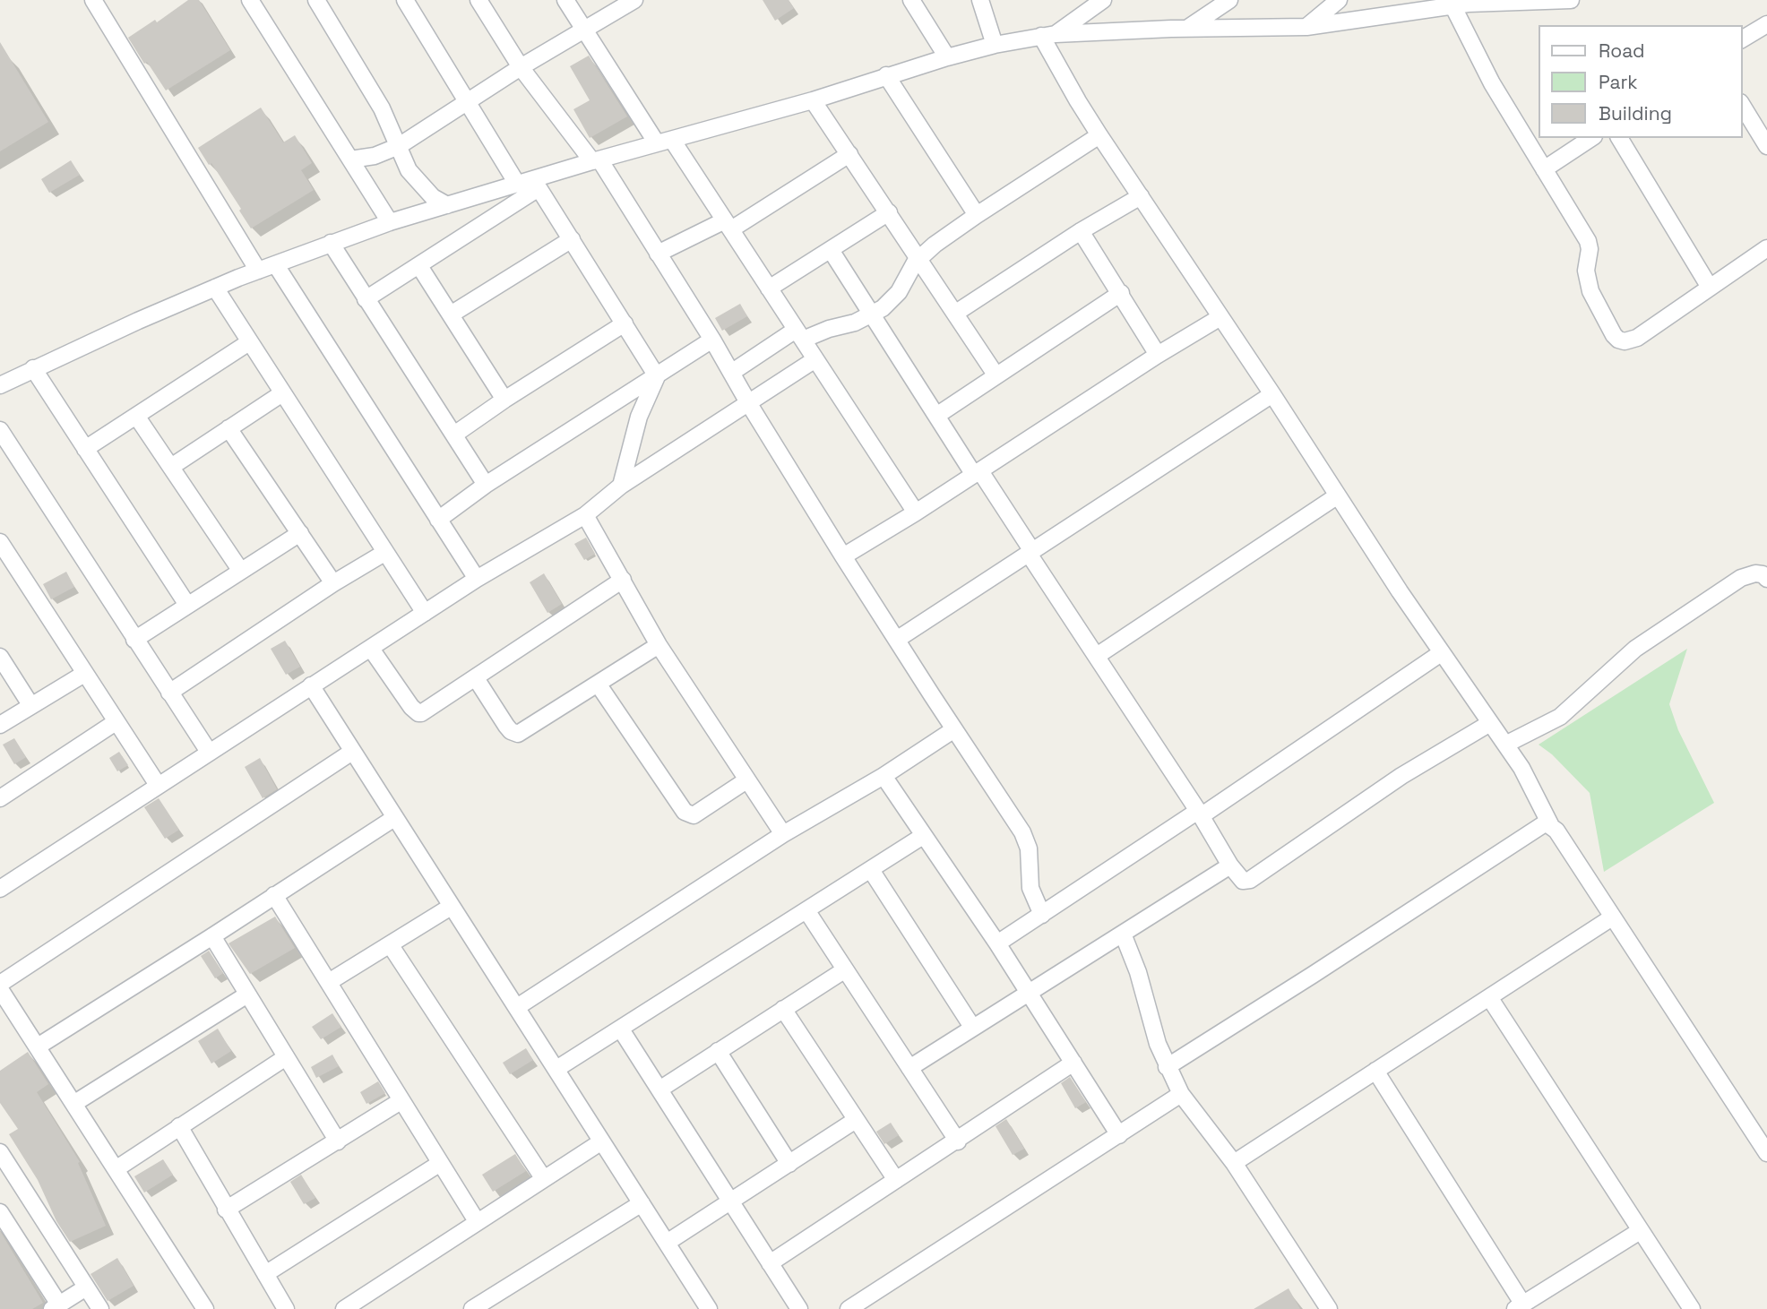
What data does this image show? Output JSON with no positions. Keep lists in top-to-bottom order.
{
  "legend": ["Road", "Park", "Building"]
}
